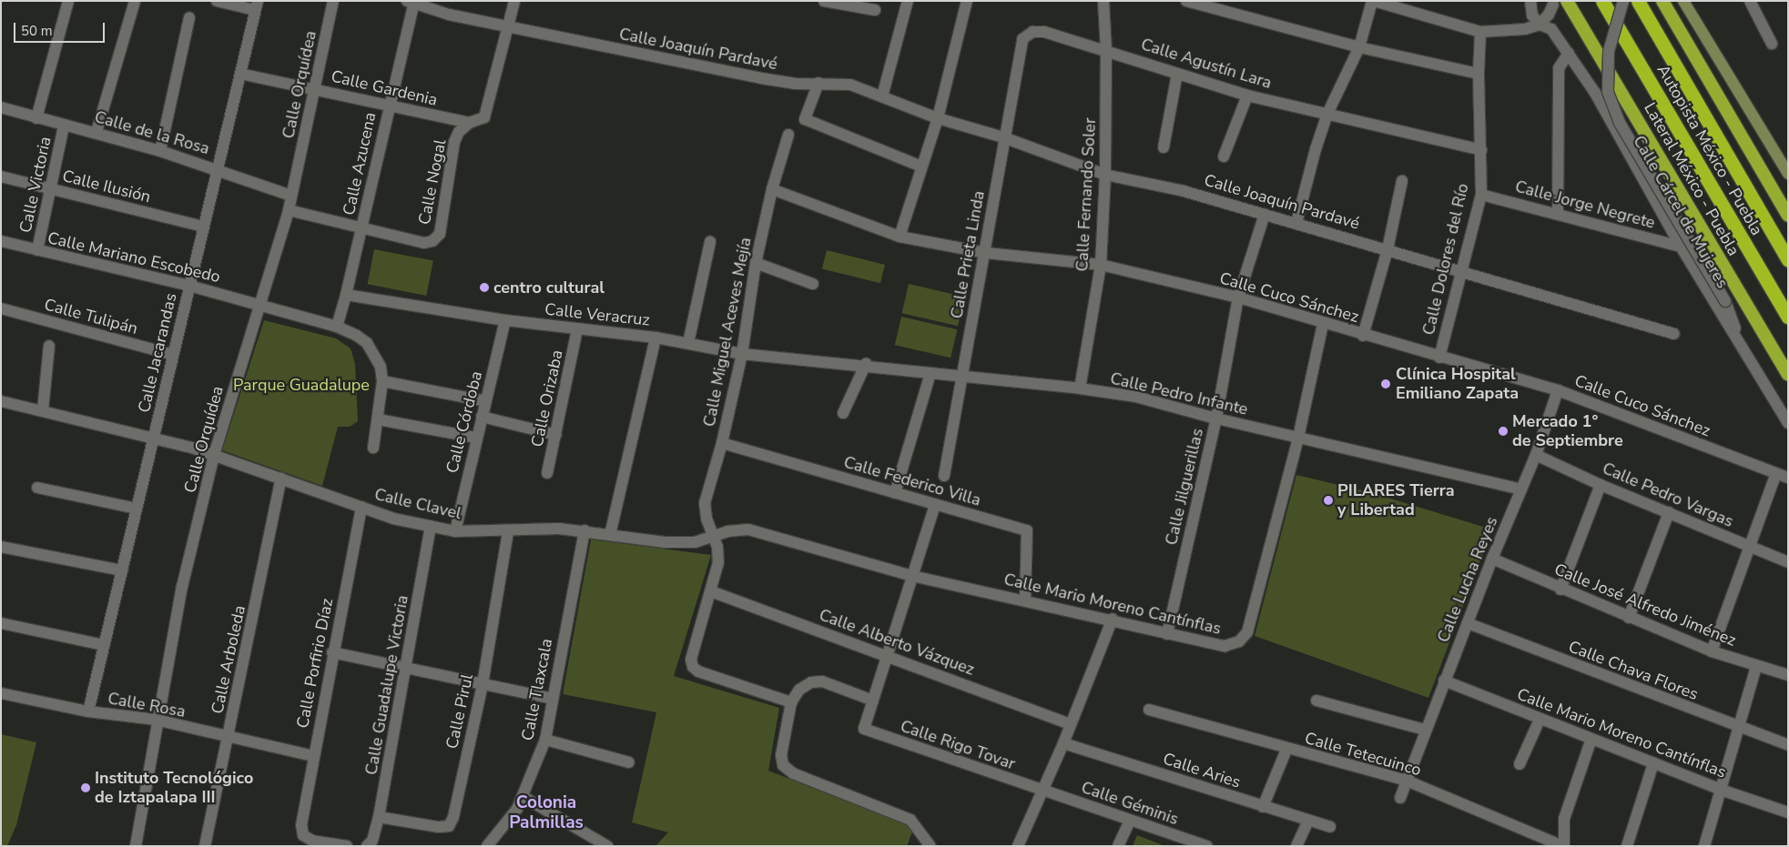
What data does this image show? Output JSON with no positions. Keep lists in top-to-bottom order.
{
  "streets": {
    "highway": ["Autopista México - Puebla", "Lateral México - Puebla"],
    "street": [
      "Calle Joaquín Pardavé",
      "Calle Agustín Lara",
      "Calle Orquídea",
      "Calle Gardenia",
      "Calle de la Rosa",
      "Calle Azucena",
      "Calle Nogal",
      "Calle Victoria",
      "Calle Ilusión",
      "Calle Fernando Soler",
      "Calle Jorge Negrete",
      "Calle Cárcel de Mujeres",
      "Calle Prieta Linda",
      "Calle Mariano Escobedo",
      "Calle Dolores del Río",
      "Calle Cuco Sánchez",
      "Calle Veracruz",
      "Calle Tulipán",
      "Calle Miguel Aceves Mejía",
      "Calle Jacarandas",
      "Calle Pedro Infante",
      "Calle Orizaba",
      "Calle Córdoba",
      "Calle Federico Villa",
      "Calle Jilguerillas",
      "Calle Pedro Vargas",
      "Calle Clavel",
      "Calle Lucha Reyes",
      "Calle Mario Moreno Cantínflas",
      "Calle José Alfredo Jiménez",
      "Calle Alberto Vázquez",
      "Calle Arboleda",
      "Calle Porfirio Díaz",
      "Calle Chava Flores",
      "Calle Guadalupe Victoria",
      "Calle Tlaxcala",
      "Calle Rosa",
      "Calle Pirul",
      "Calle Rigo Tovar",
      "Calle Tetecuinco",
      "Calle Aries",
      "Calle Géminis"
    ]
  },
  "crossings": [
    ["Calle Joaquín Pardavé", "Calle Agustín Lara"],
    ["Calle Joaquín Pardavé", "Calle Azucena"],
    ["Calle Joaquín Pardavé", "Calle Nogal"],
    ["Calle Joaquín Pardavé", "Calle Fernando Soler"],
    ["Calle Joaquín Pardavé", "Calle Prieta Linda"],
    ["Calle Joaquín Pardavé", "Calle Dolores del Río"],
    ["Calle Joaquín Pardavé", "Calle Jilguerillas"],
    ["Calle Agustín Lara", "Calle Fernando Soler"],
    ["Calle Agustín Lara", "Calle Prieta Linda"],
    ["Calle Agustín Lara", "Calle Dolores del Río"],
    ["Calle Orquídea", "Calle Gardenia"],
    ["Calle Orquídea", "Calle de la Rosa"],
    ["Calle Orquídea", "Calle Mariano Escobedo"],
    ["Calle Orquídea", "Calle Clavel"],
    ["Calle Orquídea", "Calle Rosa"],
    ["Calle Gardenia", "Calle Azucena"],
    ["Calle Gardenia", "Calle Nogal"],
    ["Calle Gardenia", "Calle Jacarandas"],
    ["Calle de la Rosa", "Calle Victoria"],
    ["Calle de la Rosa", "Calle Jacarandas"],
    ["Calle Azucena", "Calle Nogal"],
    ["Calle Azucena", "Calle Veracruz"],
    ["Calle Victoria", "Calle Ilusión"],
    ["Calle Victoria", "Calle Mariano Escobedo"],
    ["Calle Ilusión", "Calle Jacarandas"],
    ["Calle Fernando Soler", "Calle Cuco Sánchez"],
    ["Calle Fernando Soler", "Calle Pedro Infante"],
    ["Calle Jorge Negrete", "Calle Cárcel de Mujeres"],
    ["Calle Jorge Negrete", "Calle Dolores del Río"],
    ["Calle Prieta Linda", "Calle Cuco Sánchez"],
    ["Calle Prieta Linda", "Calle Pedro Infante"],
    ["Calle Mariano Escobedo", "Calle Jacarandas"],
    ["Calle Dolores del Río", "Calle Cuco Sánchez"],
    ["Calle Cuco Sánchez", "Calle Miguel Aceves Mejía"],
    ["Calle Cuco Sánchez", "Calle Jilguerillas"],
    ["Calle Cuco Sánchez", "Calle Lucha Reyes"],
    ["Calle Cuco Sánchez", "Calle Mario Moreno Cantínflas"],
    ["Calle Veracruz", "Calle Miguel Aceves Mejía"],
    ["Calle Veracruz", "Calle Pedro Infante"],
    ["Calle Veracruz", "Calle Orizaba"],
    ["Calle Veracruz", "Calle Córdoba"],
    ["Calle Tulipán", "Calle Jacarandas"],
    ["Calle Miguel Aceves Mejía", "Calle Pedro Infante"],
    ["Calle Miguel Aceves Mejía", "Calle Federico Villa"],
    ["Calle Miguel Aceves Mejía", "Calle Clavel"],
    ["Calle Miguel Aceves Mejía", "Calle Mario Moreno Cantínflas"],
    ["Calle Jacarandas", "Calle Clavel"],
    ["Calle Jacarandas", "Calle Rosa"],
    ["Calle Pedro Infante", "Calle Jilguerillas"],
    ["Calle Pedro Infante", "Calle Lucha Reyes"],
    ["Calle Pedro Infante", "Calle Mario Moreno Cantínflas"],
    ["Calle Córdoba", "Calle Clavel"],
    ["Calle Federico Villa", "Calle Mario Moreno Cantínflas"],
    ["Calle Jilguerillas", "Calle Mario Moreno Cantínflas"],
    ["Calle Pedro Vargas", "Calle Lucha Reyes"],
    ["Calle Clavel", "Calle Mario Moreno Cantínflas"],
    ["Calle Clavel", "Calle Arboleda"],
    ["Calle Clavel", "Calle Porfirio Díaz"],
    ["Calle Clavel", "Calle Guadalupe Victoria"],
    ["Calle Clavel", "Calle Tlaxcala"],
    ["Calle Clavel", "Calle Pirul"],
    ["Calle Lucha Reyes", "Calle Mario Moreno Cantínflas"],
    ["Calle Lucha Reyes", "Calle José Alfredo Jiménez"],
    ["Calle Lucha Reyes", "Calle Chava Flores"],
    ["Calle Lucha Reyes", "Calle Tetecuinco"],
    ["Calle Arboleda", "Calle Rosa"],
    ["Calle Porfirio Díaz", "Calle Rosa"],
    ["Calle Guadalupe Victoria", "Calle Pirul"],
    ["Calle Rigo Tovar", "Calle Géminis"]
  ],
  "districts": ["Colonia Palmillas"],
  "parks": ["Parque Guadalupe"],
  "places": [
    "centro cultural",
    "Clínica Hospital Emiliano Zapata",
    "Mercado 1° de Septiembre",
    "PILARES Tierra y Libertad",
    "Instituto Tecnológico de Iztapalapa III"
  ],
  "scale_bar": "50 m"
}
